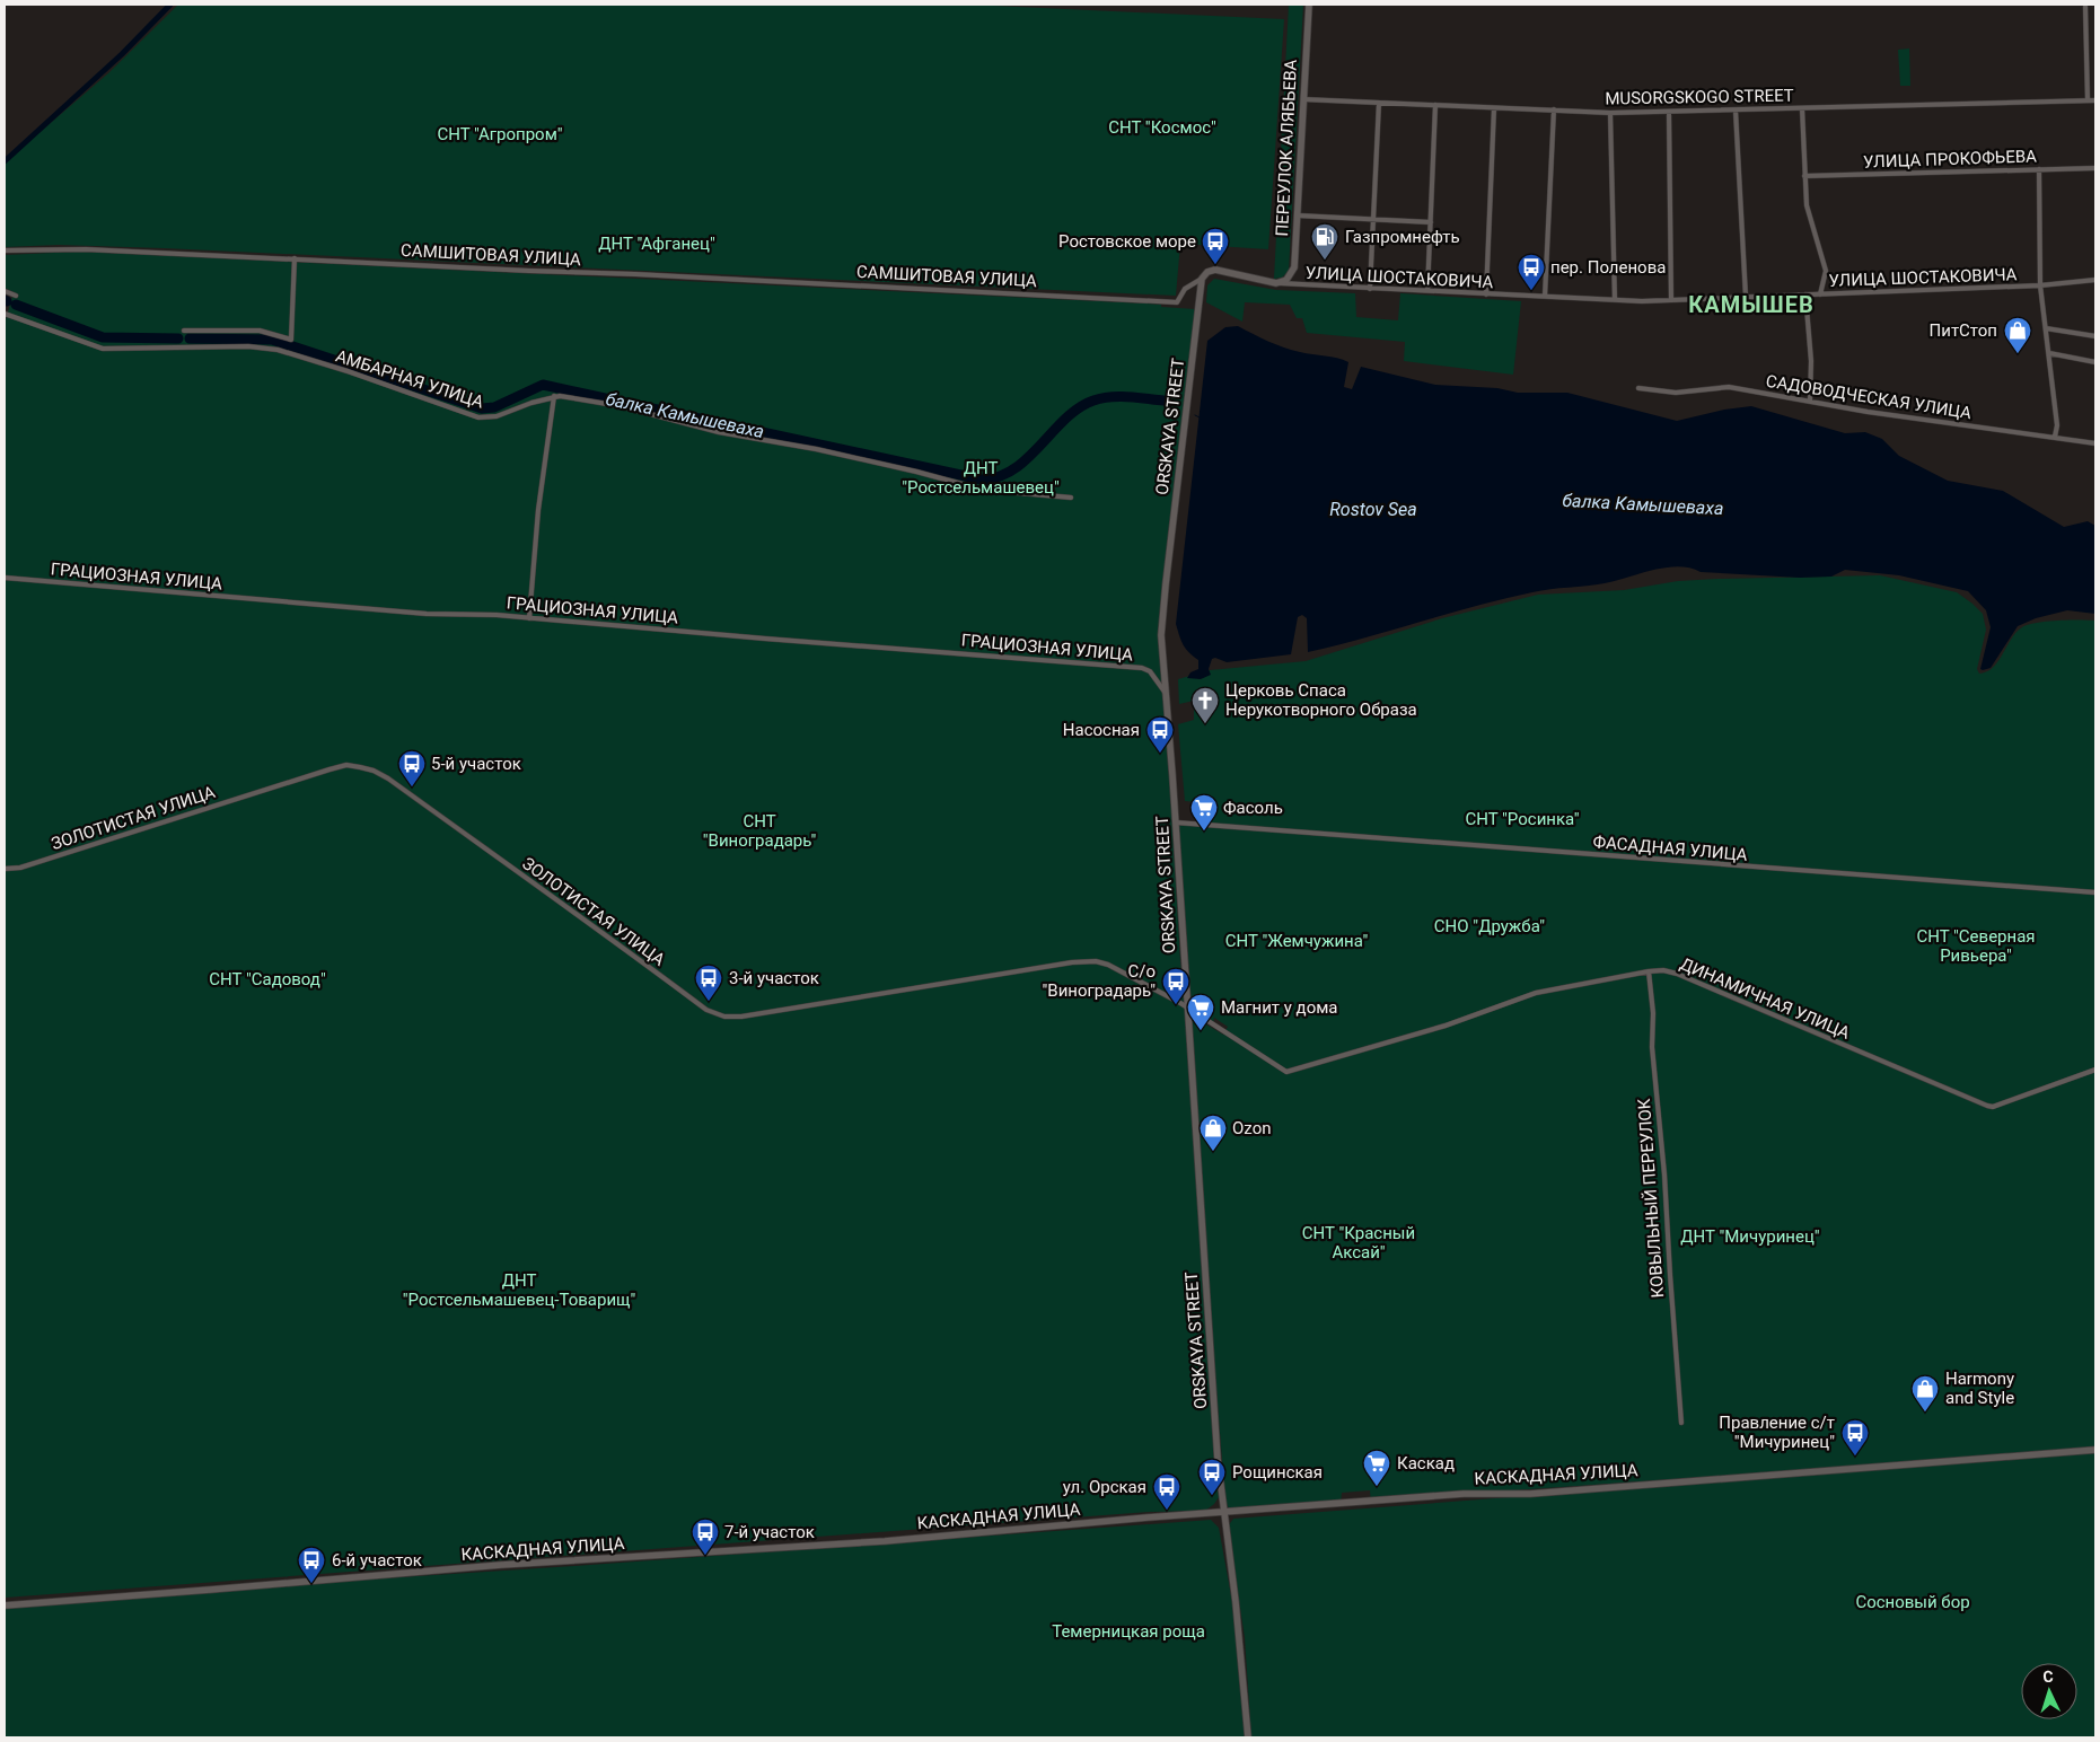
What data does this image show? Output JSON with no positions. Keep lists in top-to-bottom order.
{
  "streets": {
    "street": [
      "MUSORGSKOGO STREET",
      "ПЕРЕУЛОК АЛЯБЬЕВА",
      "УЛИЦА ПРОКОФЬЕВА",
      "САМШИТОВАЯ УЛИЦА",
      "УЛИЦА ШОСТАКОВИЧА",
      "АМБАРНАЯ УЛИЦА",
      "САДОВОДЧЕСКАЯ УЛИЦА",
      "ORSKAYA STREET",
      "ГРАЦИОЗНАЯ УЛИЦА",
      "ЗОЛОТИСТАЯ УЛИЦА",
      "ФАСАДНАЯ УЛИЦА",
      "ДИНАМИЧНАЯ УЛИЦА",
      "КОВЫЛЬНЫЙ ПЕРЕУЛОК",
      "КАСКАДНАЯ УЛИЦА"
    ]
  },
  "crossings": [
    ["MUSORGSKOGO STREET", "ПЕРЕУЛОК АЛЯБЬЕВА"],
    ["ПЕРЕУЛОК АЛЯБЬЕВА", "УЛИЦА ШОСТАКОВИЧА"],
    ["САМШИТОВАЯ УЛИЦА", "ORSKAYA STREET"],
    ["ORSKAYA STREET", "ГРАЦИОЗНАЯ УЛИЦА"],
    ["ORSKAYA STREET", "ЗОЛОТИСТАЯ УЛИЦА"],
    ["ORSKAYA STREET", "ФАСАДНАЯ УЛИЦА"],
    ["ORSKAYA STREET", "КАСКАДНАЯ УЛИЦА"],
    ["ЗОЛОТИСТАЯ УЛИЦА", "ДИНАМИЧНАЯ УЛИЦА"],
    ["ДИНАМИЧНАЯ УЛИЦА", "КОВЫЛЬНЫЙ ПЕРЕУЛОК"]
  ],
  "districts": ["КАМЫШЕВ"],
  "water": ["балка Камышеваха", "Rostov Sea"],
  "parks": [
    "СНТ \"Космос\"",
    "СНТ \"Агропром\"",
    "ДНТ \"Афганец\"",
    "ДНТ \"Ростсельмашевец\"",
    "СНТ \"Росинка\"",
    "СНТ \"Виноградарь\"",
    "СНО \"Дружба\"",
    "СНТ \"Северная Ривьера\"",
    "СНТ \"Жемчужина\"",
    "СНТ \"Садовод\"",
    "СНТ \"Красный Аксай\"",
    "ДНТ \"Мичуринец\"",
    "ДНТ \"Ростсельмашевец-Товарищ\"",
    "Сосновый бор",
    "Темерницкая роща"
  ],
  "places": {
    "fuel station": ["Газпромнефть"],
    "bus stop": [
      "Ростовское море",
      "пер. Поленова",
      "Насосная",
      "5-й участок",
      "3-й участок",
      "С/о \"Виноградарь\"",
      "Правление с/т \"Мичуринец\"",
      "Рощинская",
      "ул. Орская",
      "7-й участок",
      "6-й участок"
    ],
    "shop": ["ПитСтоп", "Ozon", "Harmony and Style"],
    "church": ["Церковь Спаса Нерукотворного Образа"],
    "supermarket": ["Фасоль", "Магнит у дома", "Каскад"]
  },
  "north": "top"
}
